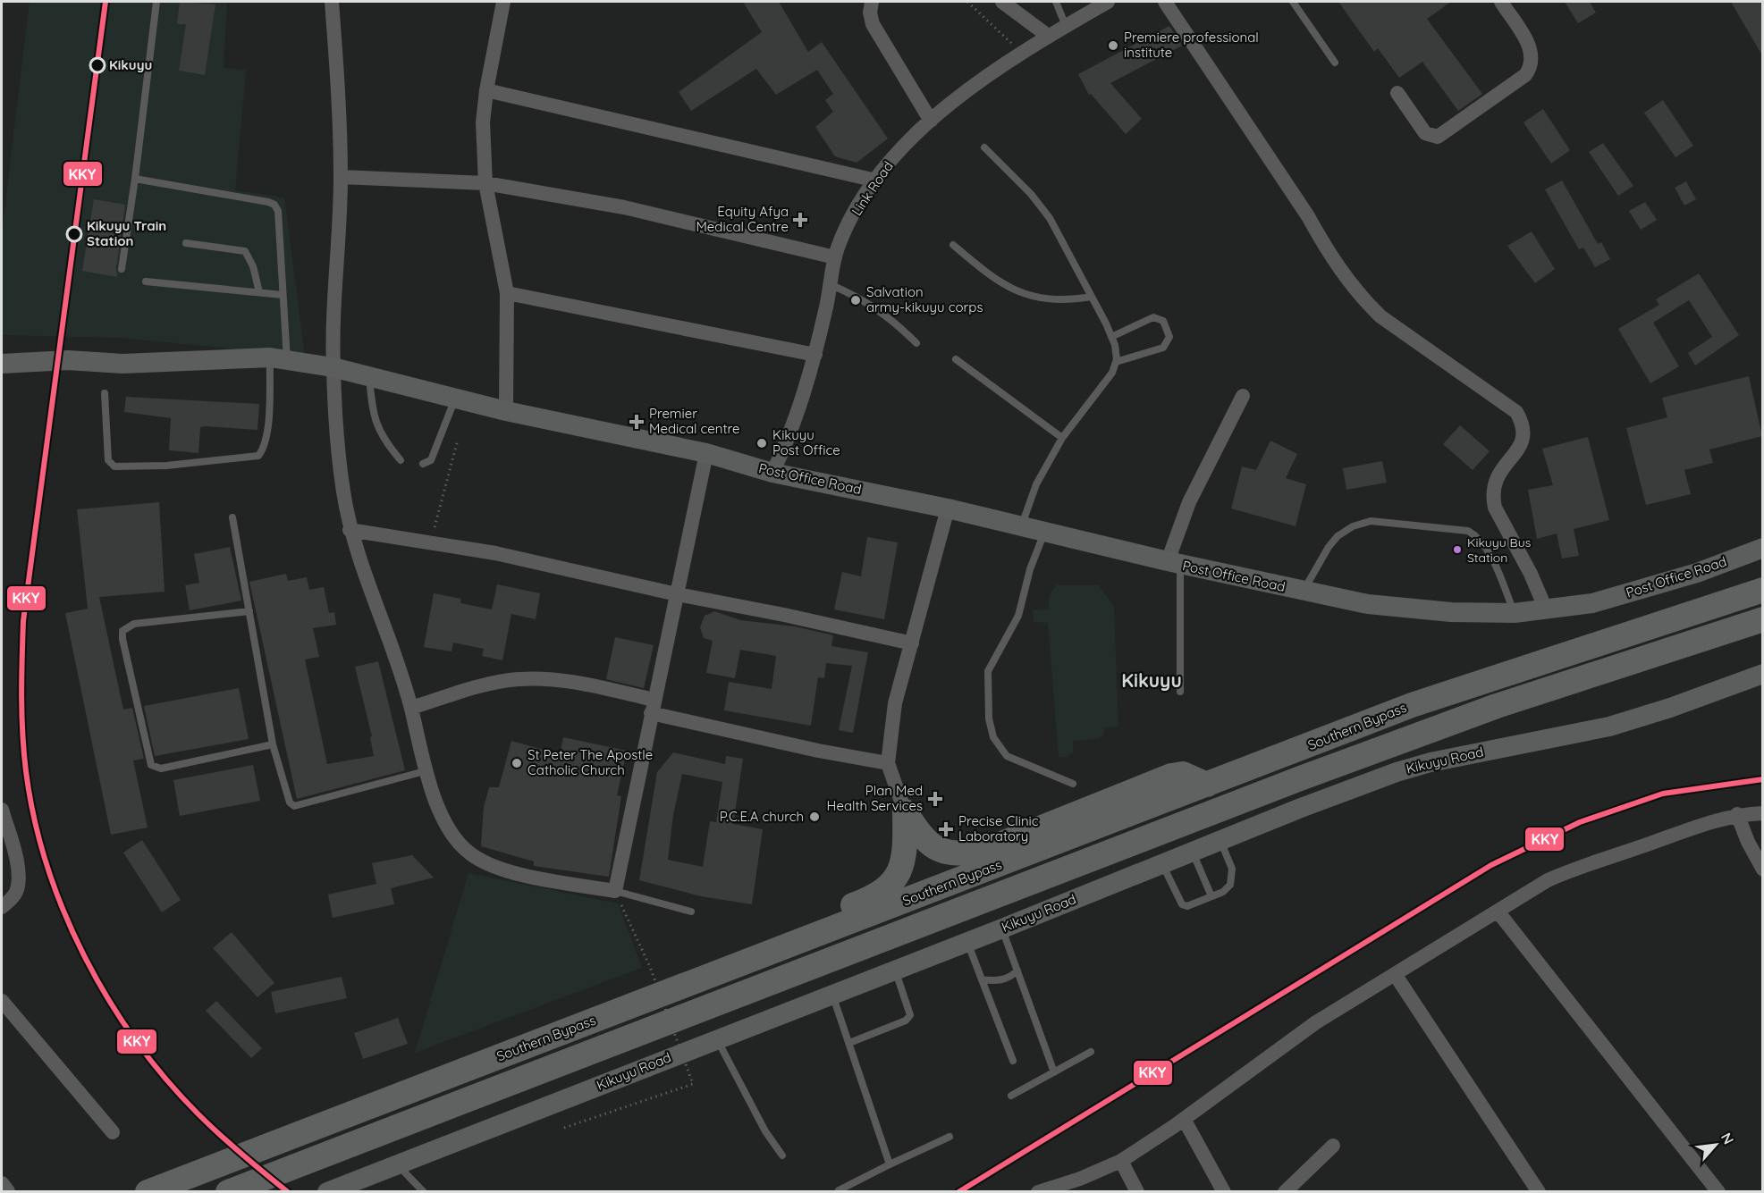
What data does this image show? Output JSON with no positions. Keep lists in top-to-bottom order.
{
  "streets": {
    "highway": ["Southern Bypass"],
    "street": ["Link Road", "Post Office Road", "Kikuyu Road"]
  },
  "crossings": [
    ["Link Road", "Post Office Road"]
  ],
  "districts": ["Kikuyu"],
  "places": {
    "other": [
      "Premiere professional institute",
      "Kikuyu",
      "Kikuyu Train Station",
      "Salvation army-kikuyu corps",
      "Kikuyu Post Office",
      "Kikuyu Bus Station",
      "St Peter The Apostle Catholic Church",
      "P.C.E.A church"
    ],
    "health": [
      "Equity Afya Medical Centre",
      "Premier Medical centre",
      "Plan Med Health Services",
      "Precise Clinic Laboratory"
    ]
  },
  "lines": ["transit line KKY"],
  "north": "top right"
}
